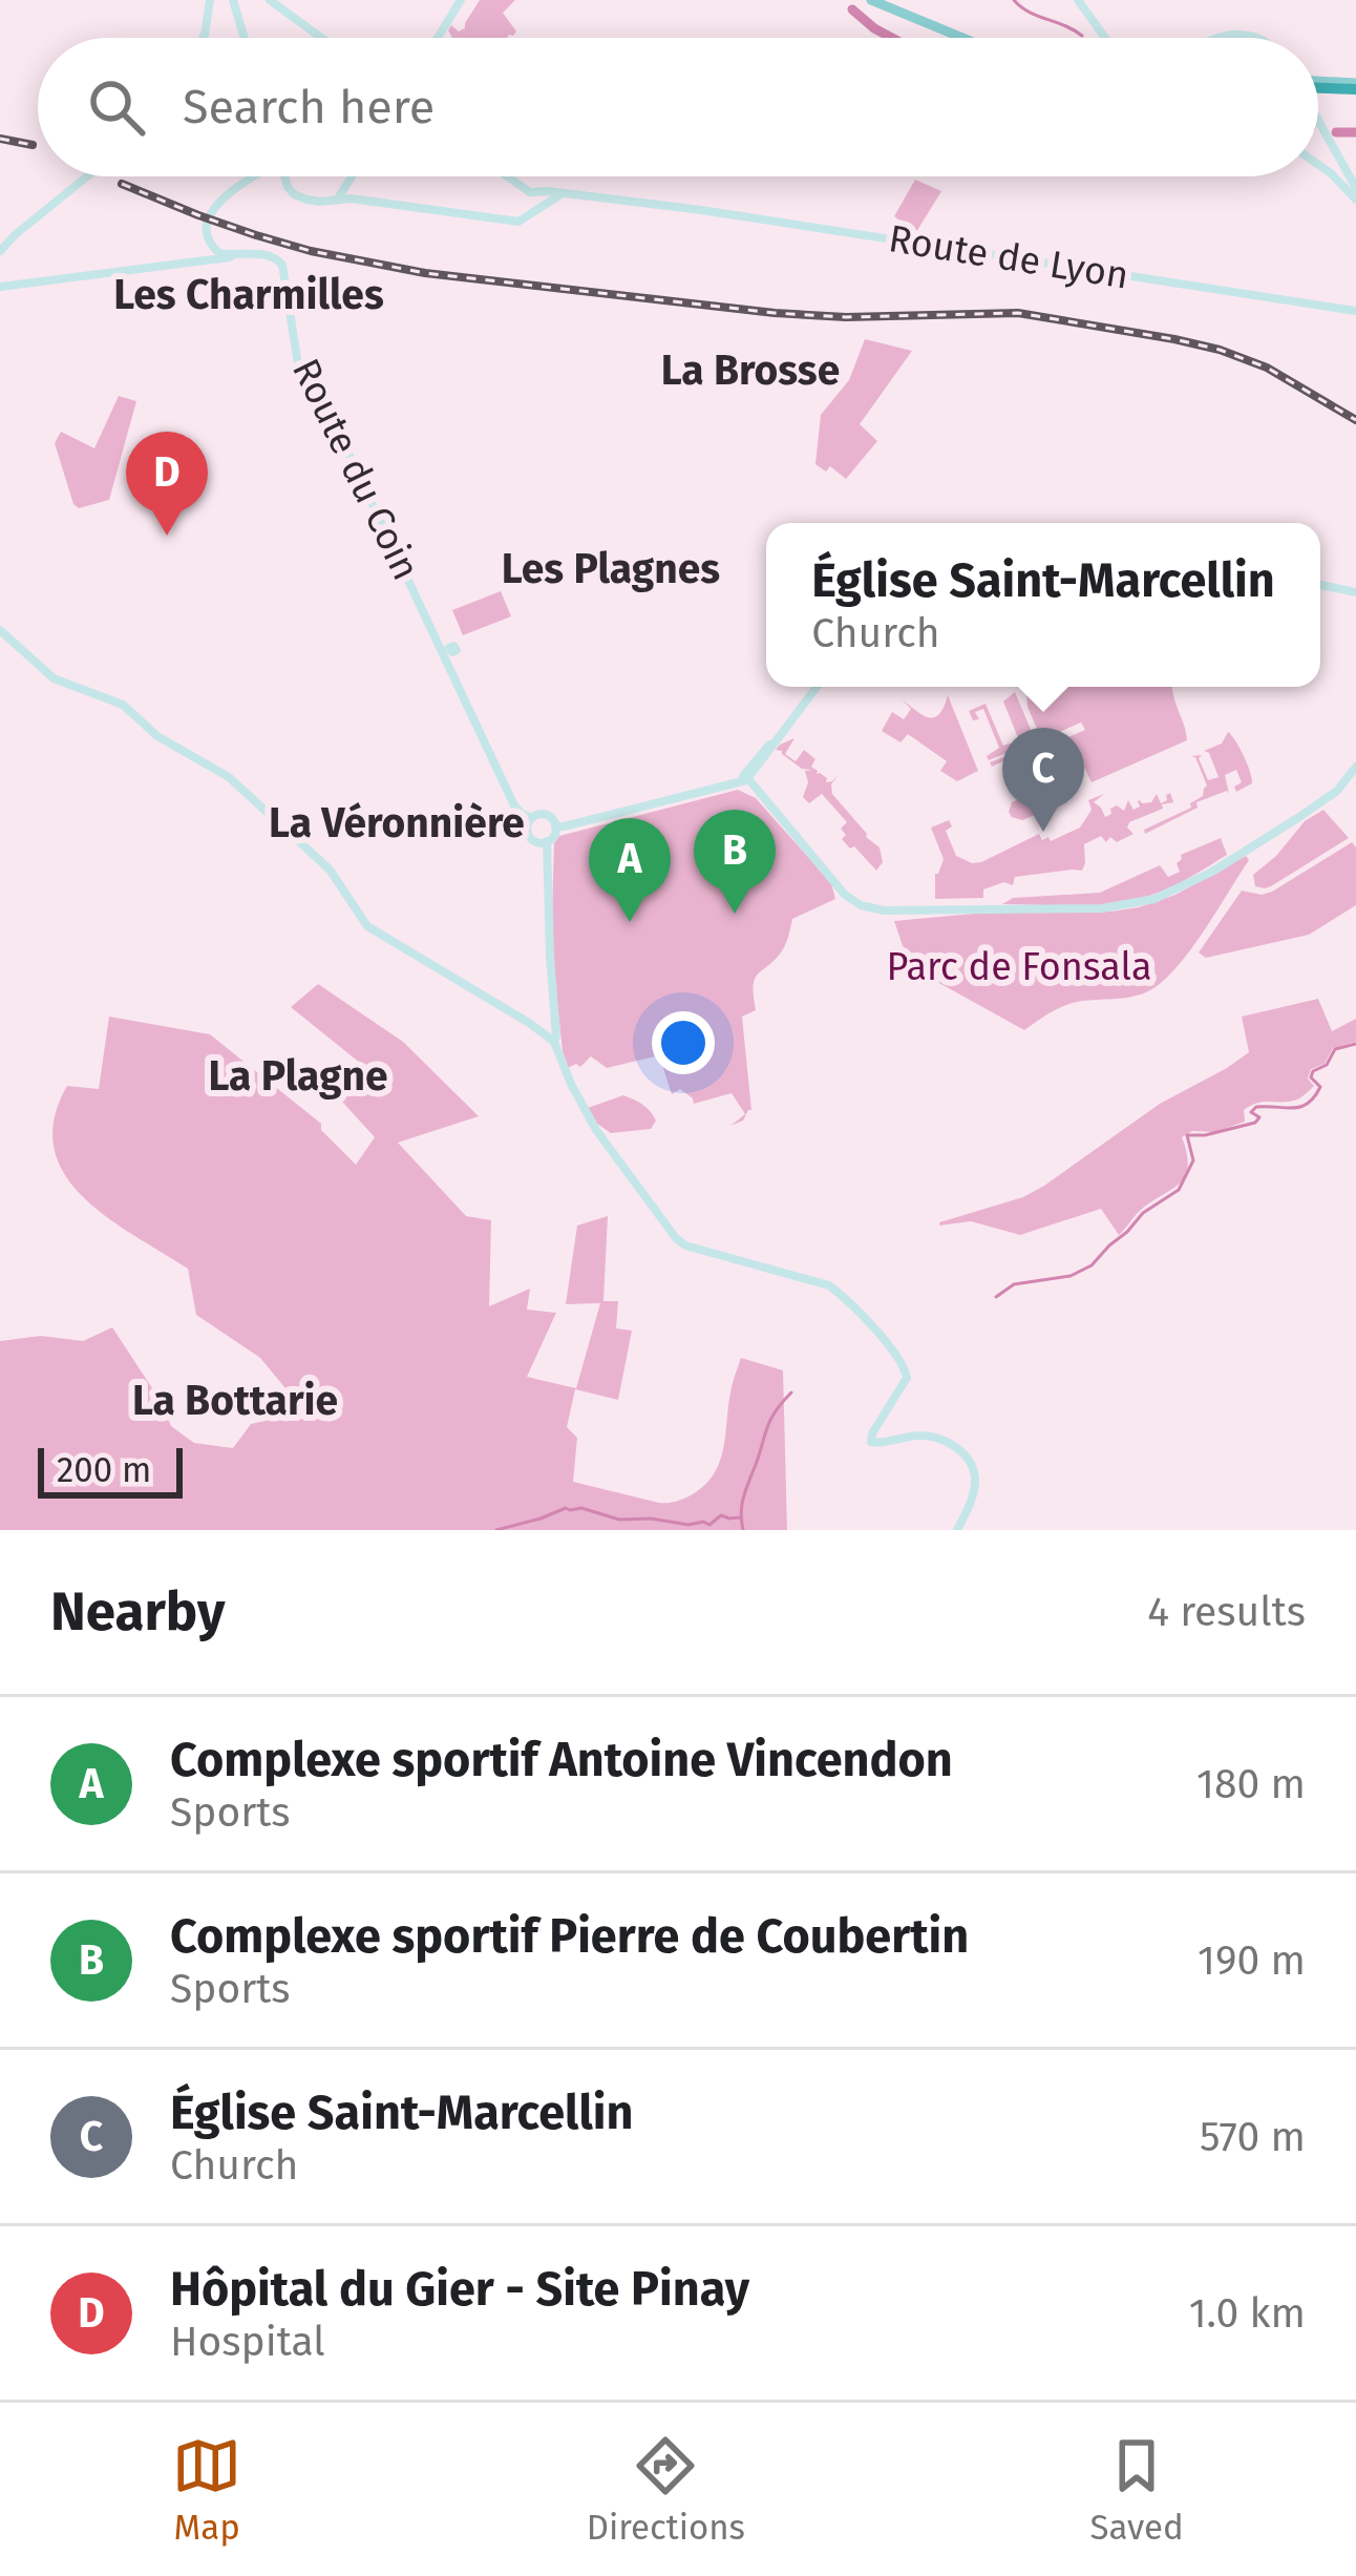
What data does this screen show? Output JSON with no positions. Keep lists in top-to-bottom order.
{
  "streets": {
    "main road": ["Route de Lyon", "Route du Coin"]
  },
  "districts": [
    "Les Charmilles",
    "La Brosse",
    "Les Plagnes",
    "La Véronnière",
    "La Plagne",
    "La Bottarie"
  ],
  "parks": ["Parc de Fonsala"],
  "scale_bar": "200 m",
  "page": {
    "search": "Search here",
    "pins": [
      "D",
      "C",
      "B",
      "A"
    ],
    "popup": ["Église Saint-Marcellin", "Church"],
    "scale": "200 m",
    "heading": ["Nearby", "4 results"],
    "list": [
      {
        "mark": "A",
        "name": "Complexe sportif Antoine Vincendon",
        "note": "Sports",
        "value": "180 m"
      },
      {
        "mark": "B",
        "name": "Complexe sportif Pierre de Coubertin",
        "note": "Sports",
        "value": "190 m"
      },
      {
        "mark": "C",
        "name": "Église Saint-Marcellin",
        "note": "Church",
        "value": "570 m"
      },
      {
        "mark": "D",
        "name": "Hôpital du Gier - Site Pinay",
        "note": "Hospital",
        "value": "1.0 km"
      }
    ],
    "nav": ["Map", "Directions", "Saved"]
  }
}
